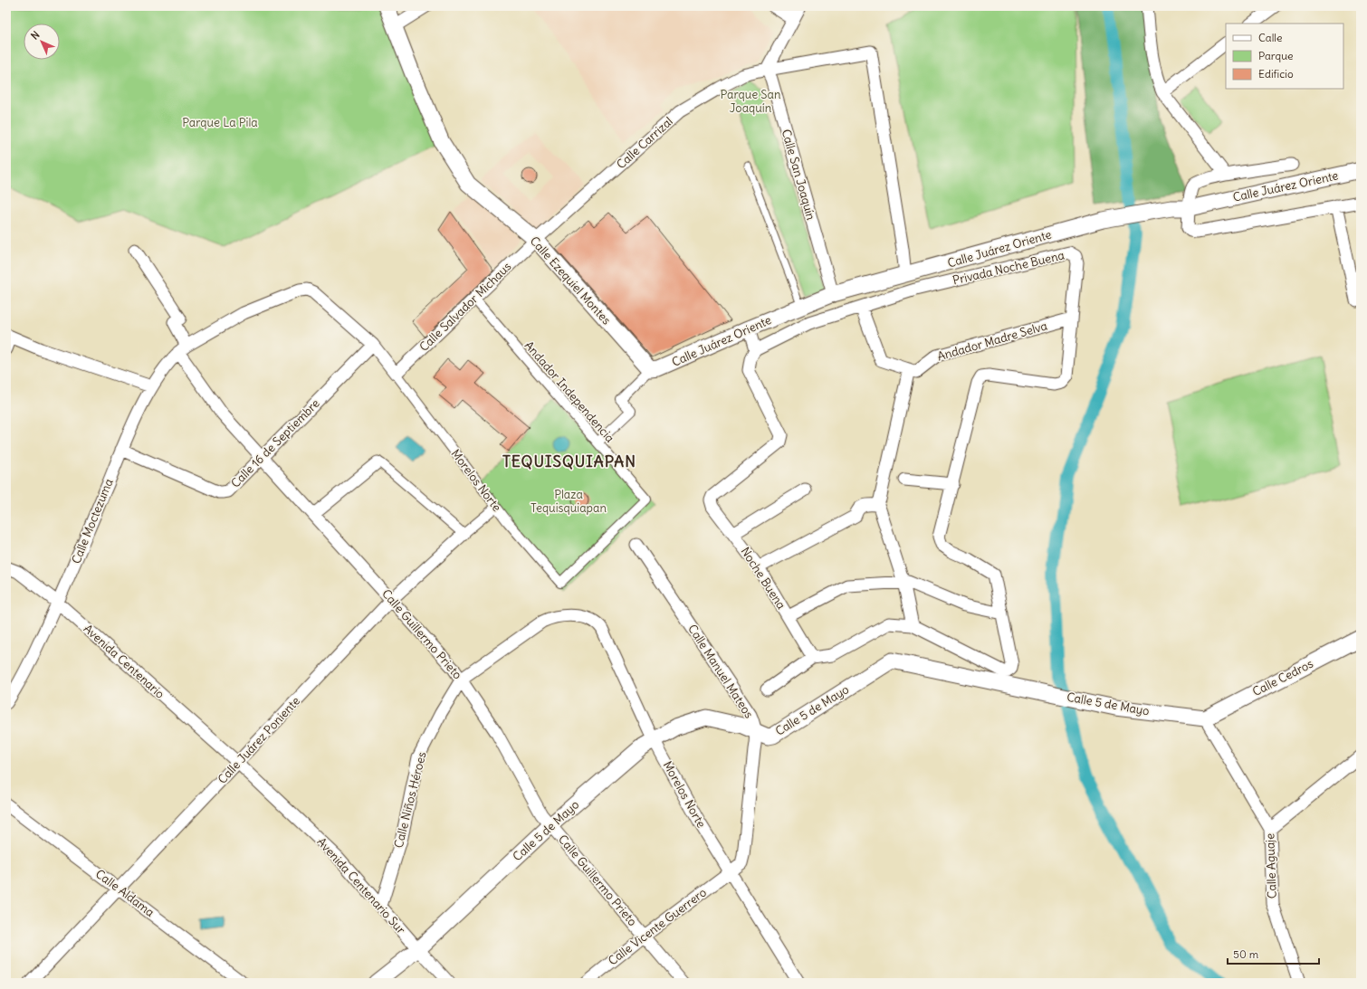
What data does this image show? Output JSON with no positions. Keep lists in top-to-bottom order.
{
  "streets": {
    "street": [
      "Calle Carrizal",
      "Calle San Joaquín",
      "Calle Juárez Oriente",
      "Privada Noche Buena",
      "Calle Ezequiel Montes",
      "Calle Salvador Michaus",
      "Andador Madre Selva",
      "Andador Independencia",
      "Calle 16 de Septiembre",
      "Morelos Norte",
      "Calle Moctezuma",
      "Noche Buena",
      "Calle Guillermo Prieto",
      "Avenida Centenario",
      "Calle Manuel Mateos",
      "Calle Cedros",
      "Calle 5 de Mayo",
      "Calle Juárez Poniente",
      "Calle Niños Héroes",
      "Calle Aguaje",
      "Avenida Centenario Sur",
      "Calle Aldama",
      "Calle Vicente Guerrero"
    ]
  },
  "crossings": [
    ["Calle Carrizal", "Calle San Joaquín"],
    ["Calle Carrizal", "Calle Juárez Oriente"],
    ["Calle Carrizal", "Calle Ezequiel Montes"],
    ["Calle Carrizal", "Calle Salvador Michaus"],
    ["Calle San Joaquín", "Calle Juárez Oriente"],
    ["Calle Juárez Oriente", "Calle Ezequiel Montes"],
    ["Privada Noche Buena", "Andador Madre Selva"],
    ["Privada Noche Buena", "Noche Buena"],
    ["Calle Ezequiel Montes", "Calle Salvador Michaus"],
    ["Calle Salvador Michaus", "Andador Independencia"],
    ["Calle Salvador Michaus", "Morelos Norte"],
    ["Andador Independencia", "Morelos Norte"],
    ["Calle 16 de Septiembre", "Calle Moctezuma"],
    ["Calle 16 de Septiembre", "Calle Guillermo Prieto"],
    ["Morelos Norte", "Calle Manuel Mateos"],
    ["Morelos Norte", "Calle 5 de Mayo"],
    ["Morelos Norte", "Calle Juárez Poniente"],
    ["Morelos Norte", "Calle Niños Héroes"],
    ["Morelos Norte", "Calle Vicente Guerrero"],
    ["Calle Moctezuma", "Calle Guillermo Prieto"],
    ["Calle Moctezuma", "Avenida Centenario"],
    ["Calle Guillermo Prieto", "Calle 5 de Mayo"],
    ["Calle Guillermo Prieto", "Calle Juárez Poniente"],
    ["Calle Guillermo Prieto", "Calle Niños Héroes"],
    ["Calle Guillermo Prieto", "Calle Vicente Guerrero"],
    ["Avenida Centenario", "Calle Juárez Poniente"],
    ["Avenida Centenario", "Avenida Centenario Sur"],
    ["Calle Manuel Mateos", "Calle 5 de Mayo"],
    ["Calle Manuel Mateos", "Calle Vicente Guerrero"],
    ["Calle Cedros", "Calle 5 de Mayo"],
    ["Calle Cedros", "Calle Aguaje"],
    ["Calle 5 de Mayo", "Calle Aguaje"],
    ["Calle 5 de Mayo", "Avenida Centenario Sur"],
    ["Calle Juárez Poniente", "Avenida Centenario Sur"],
    ["Calle Juárez Poniente", "Calle Aldama"],
    ["Calle Niños Héroes", "Avenida Centenario Sur"]
  ],
  "districts": ["TEQUISQUIAPAN"],
  "parks": ["Parque San Joaquín", "Parque La Pila", "Plaza Tequisquiapan"],
  "legend": ["Calle", "Parque", "Edificio"],
  "scale_bar": "50 m",
  "north": "top left"
}
